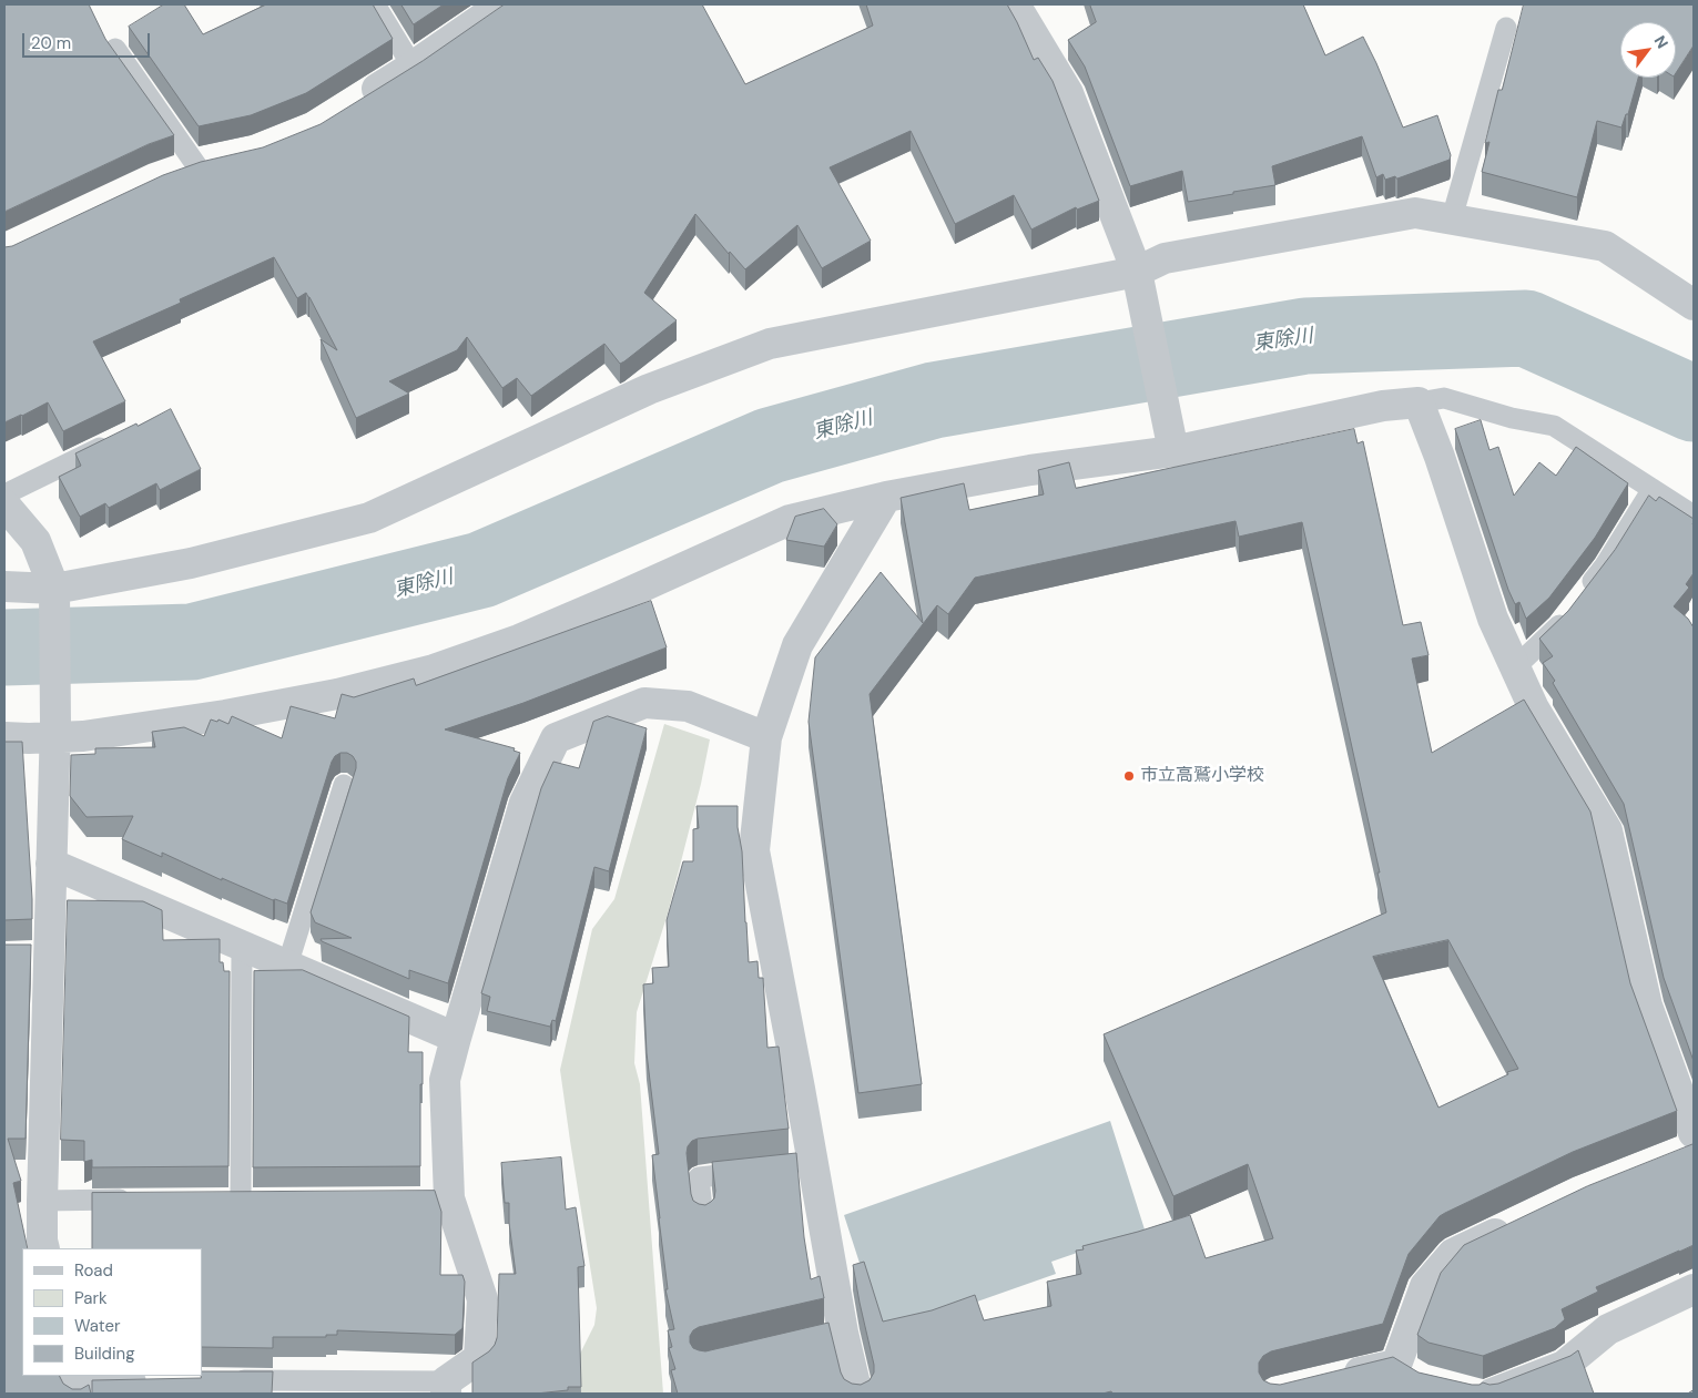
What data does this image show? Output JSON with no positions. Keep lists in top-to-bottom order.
{
  "water": ["東除川"],
  "places": ["市立高鷲小学校"],
  "legend": [
    "Road",
    "Park",
    "Water",
    "Building"
  ],
  "scale_bar": "20 m",
  "north": "top right"
}
